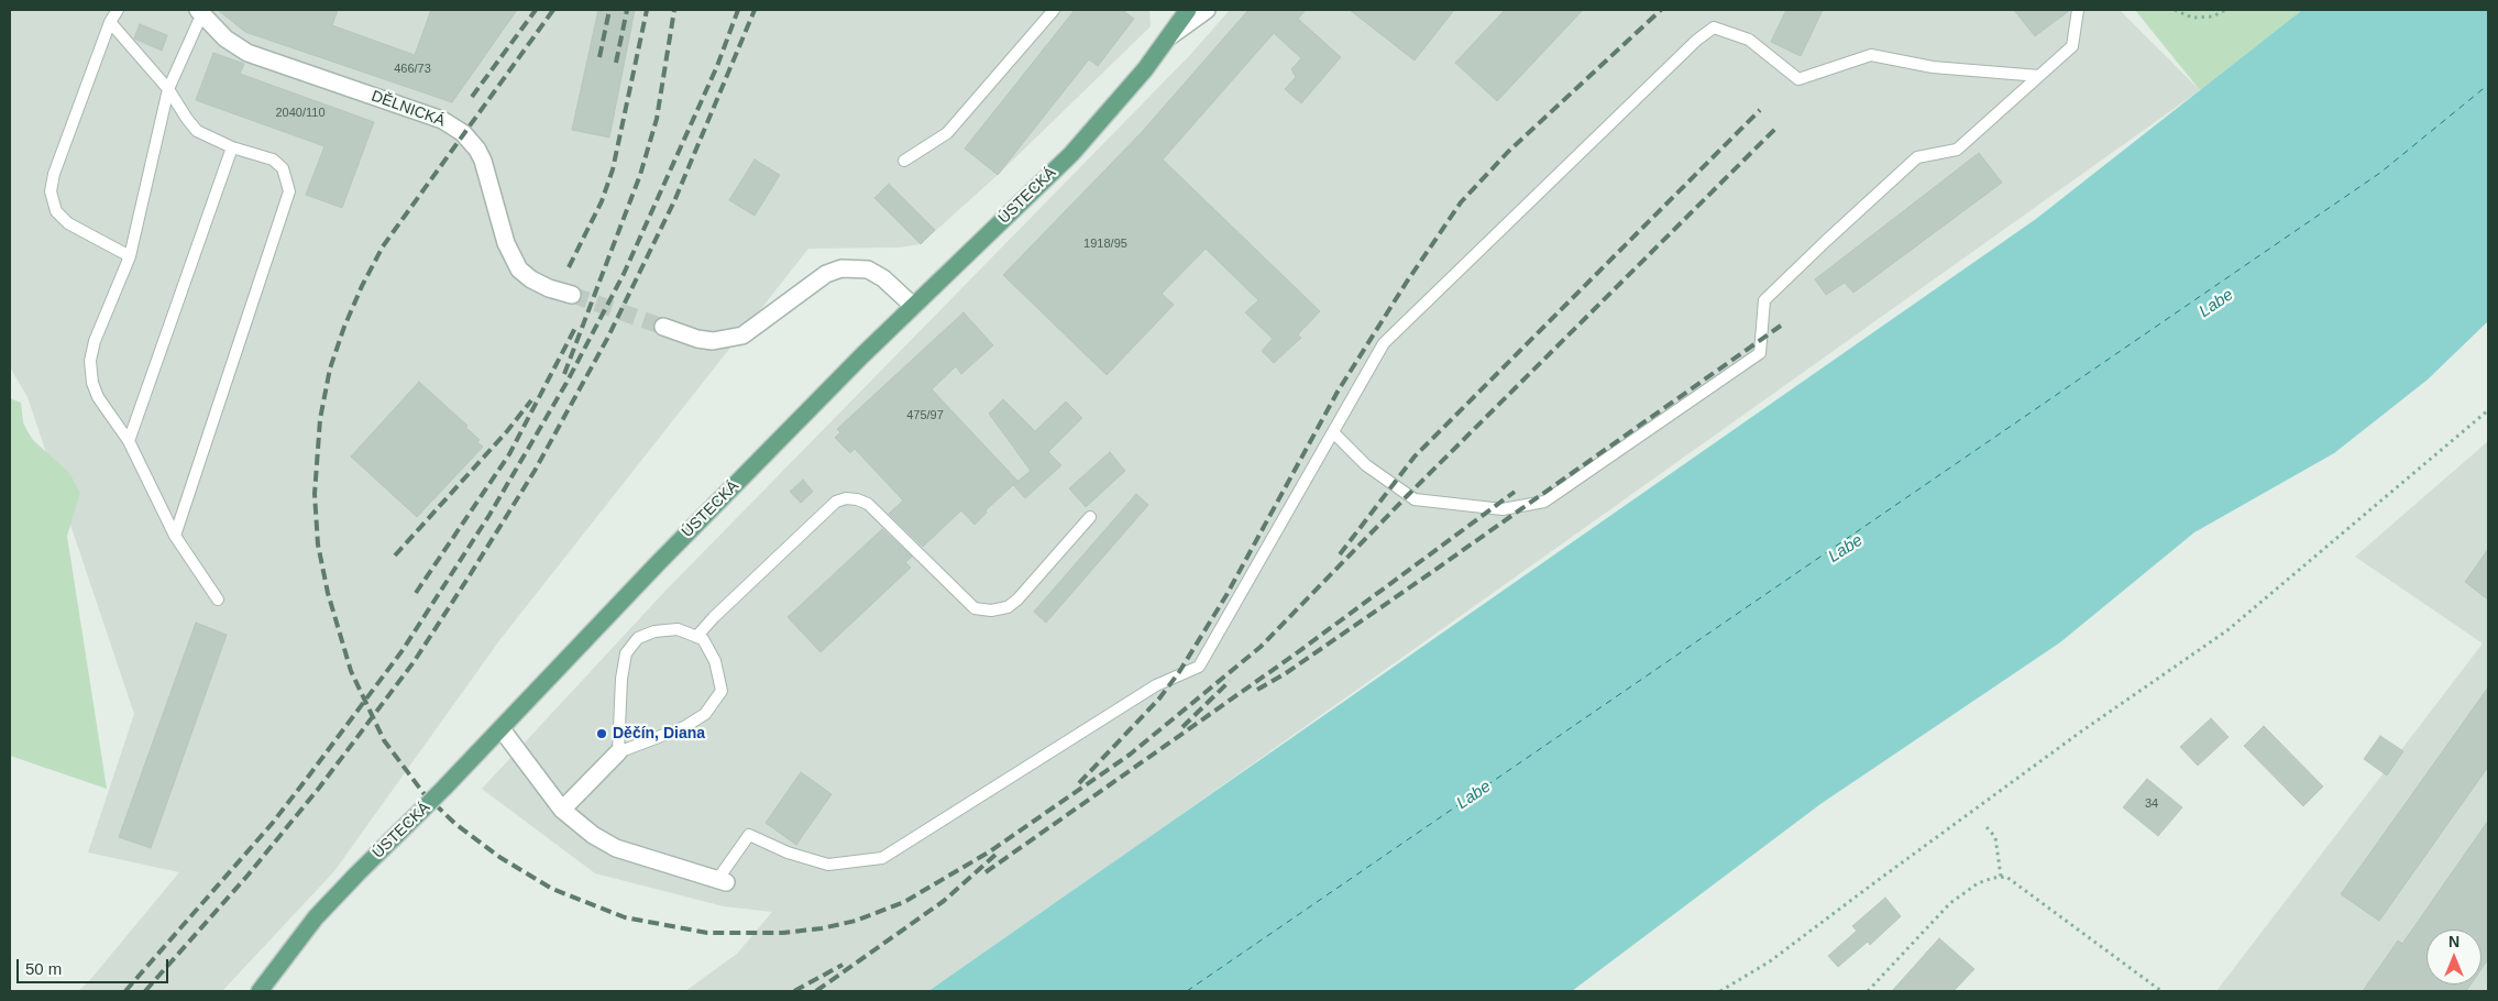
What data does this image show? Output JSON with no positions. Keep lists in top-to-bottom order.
{
  "streets": {
    "main road": ["ÚSTECKÁ"],
    "street": ["DĚLNICKÁ"]
  },
  "water": ["Labe"],
  "places": ["Děčín, Diana"],
  "house_numbers": [
    "466/73",
    "2040/110",
    "1918/95",
    "475/97",
    "34"
  ],
  "scale_bar": "50 m",
  "north": "top"
}
